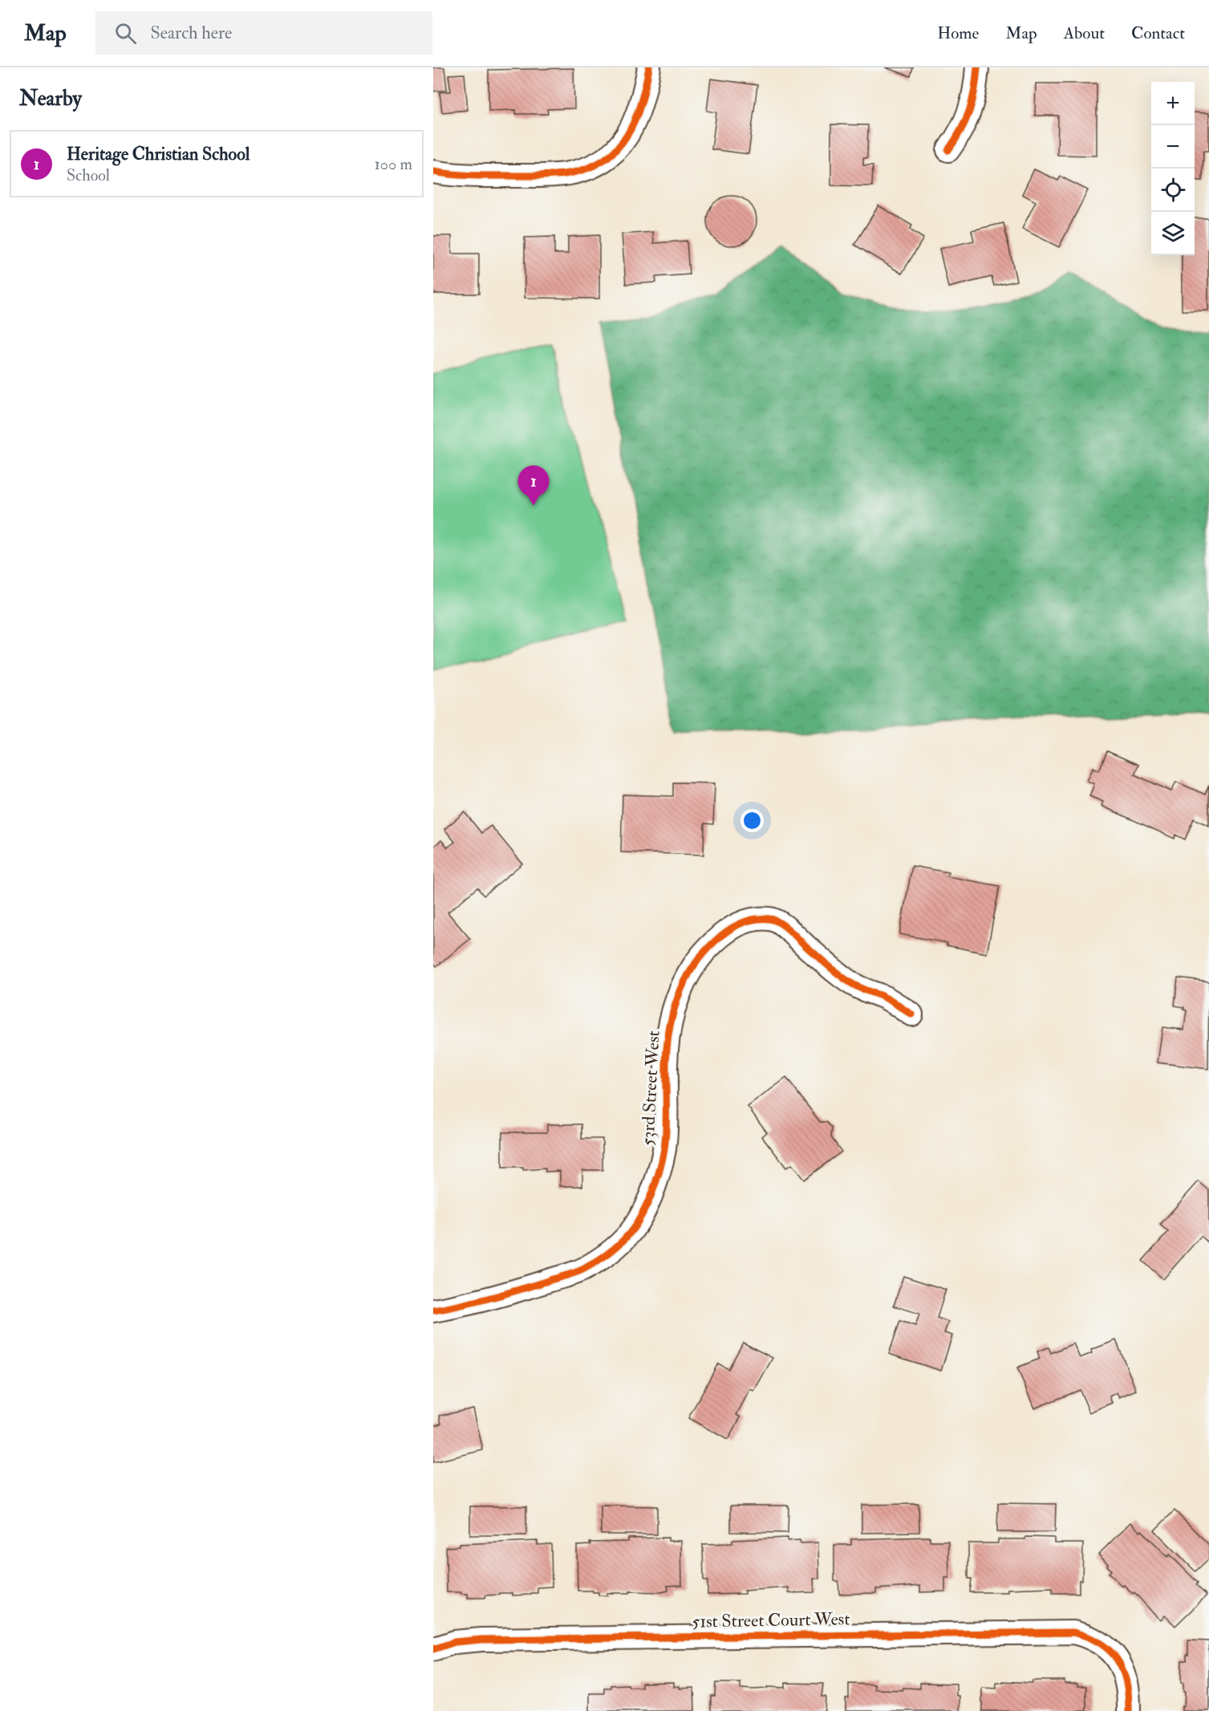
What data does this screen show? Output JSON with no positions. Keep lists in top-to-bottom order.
{
  "streets": {
    "street": ["53rd Street West", "51st Street Court West"]
  },
  "page": {
    "header": "Map",
    "search": "Search here",
    "nav": [
      "Home",
      "Map",
      "About",
      "Contact"
    ],
    "heading": "Nearby",
    "map_buttons": ["+", "−"],
    "list": [
      {
        "mark": "1",
        "name": "Heritage Christian School",
        "note": "School",
        "value": "100 m"
      }
    ],
    "pins": "1"
  }
}
